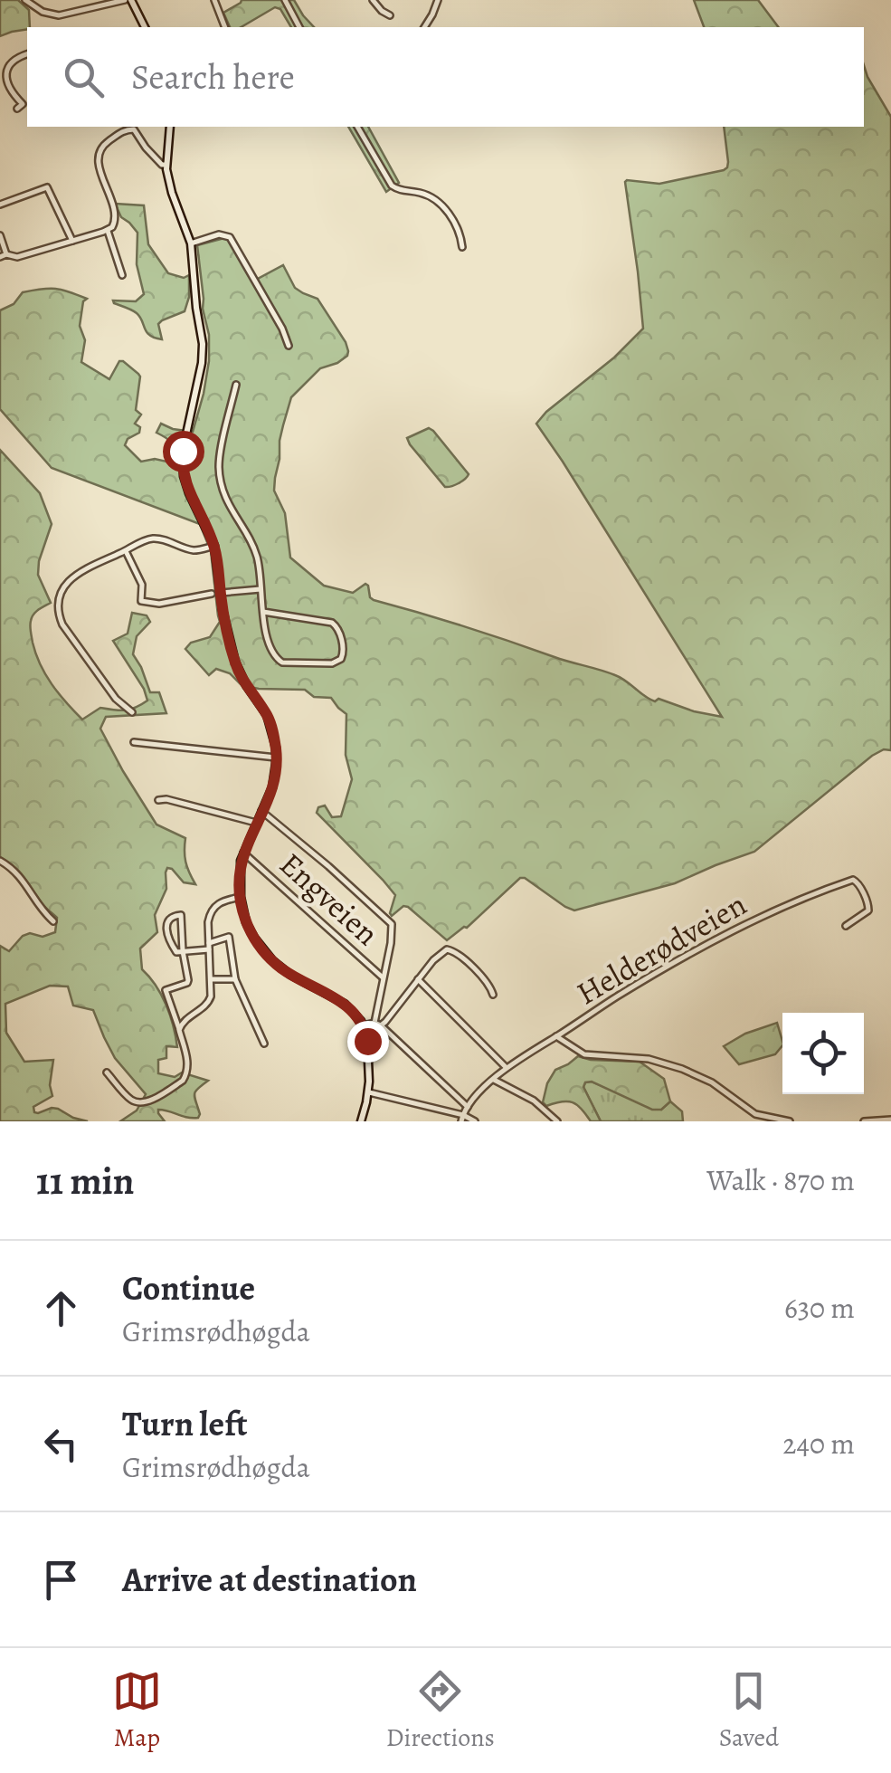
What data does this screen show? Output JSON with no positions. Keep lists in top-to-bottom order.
{
  "streets": {
    "street": ["Engveien", "Helderødveien"]
  },
  "page": {
    "search": "Search here",
    "heading": ["11 min", "Walk · 870 m"],
    "list": [
      ["Continue", "Grimsrødhøgda", "630 m"],
      ["Turn left", "Grimsrødhøgda", "240 m"],
      "Arrive at destination"
    ],
    "nav": ["Map", "Directions", "Saved"]
  }
}
